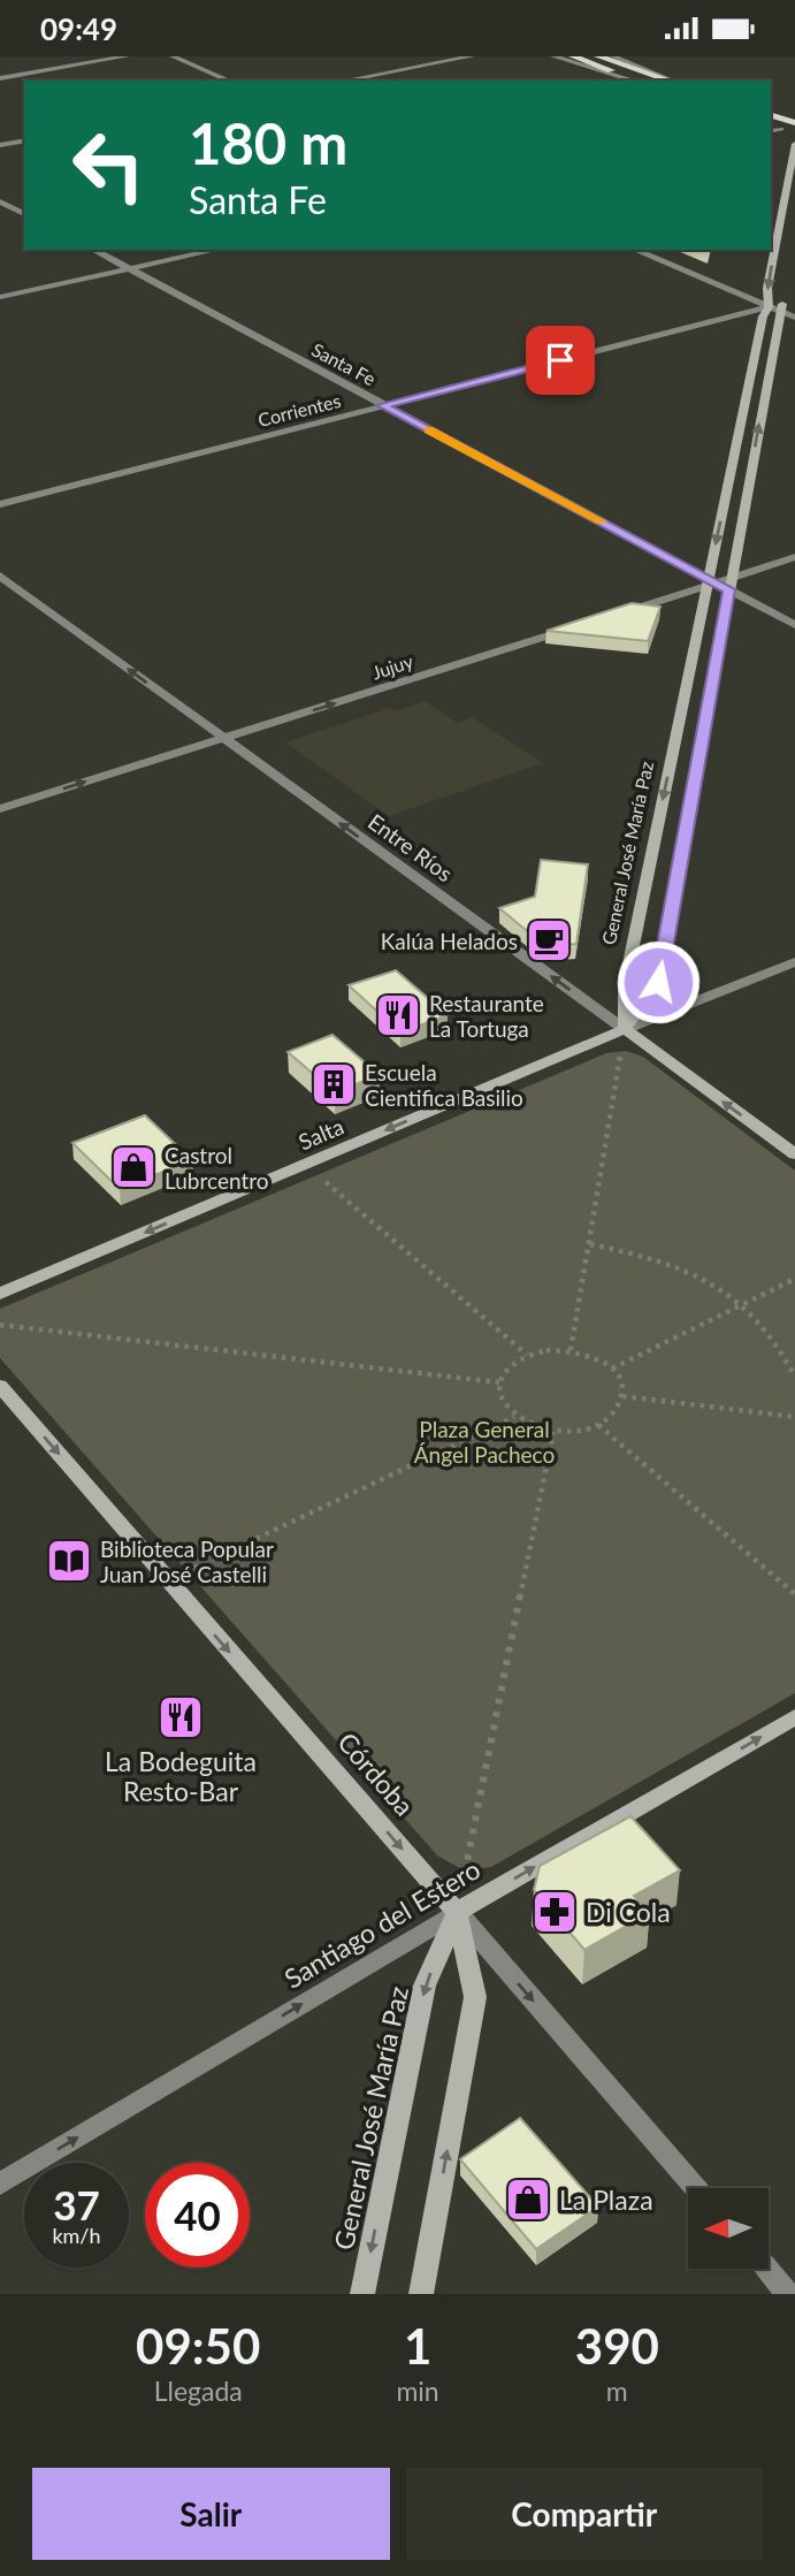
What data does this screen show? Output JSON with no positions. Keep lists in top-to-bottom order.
{
  "streets": {
    "street": [
      "Santa Fe",
      "Corrientes",
      "Jujuy",
      "Entre Ríos",
      "General José María Paz",
      "Salta",
      "Córdoba",
      "Santiago del Estero"
    ]
  },
  "crossings": [
    ["Santa Fe", "Corrientes"],
    ["Santa Fe", "General José María Paz"],
    ["Corrientes", "General José María Paz"],
    ["Jujuy", "Entre Ríos"],
    ["Entre Ríos", "General José María Paz"],
    ["Entre Ríos", "Salta"],
    ["General José María Paz", "Salta"],
    ["General José María Paz", "Córdoba"],
    ["General José María Paz", "Santiago del Estero"],
    ["Córdoba", "Santiago del Estero"]
  ],
  "one_way": [
    "Jujuy",
    "Entre Ríos",
    "Salta",
    "Córdoba",
    "Santiago del Estero"
  ],
  "parks": ["Plaza General Ángel Pacheco"],
  "places": {
    "cafe": ["Kalúa Helados"],
    "restaurant": ["Restaurante La Tortuga", "La Bodeguita Resto-Bar"],
    "building": ["Escuela Cientifica Basilio"],
    "shop": ["Castrol Lubrcentro", "La Plaza"],
    "library": ["Biblioteca Popular Juan José Castelli"],
    "pharmacy": ["Di Cola"]
  },
  "north": "left",
  "page": {
    "status": "09:49",
    "turn": ["180 m", "Santa Fe"],
    "speed": "37 km/h",
    "limit": "40",
    "eta": [
      "09:50",
      "Llegada",
      "1",
      "min",
      "390",
      "m"
    ],
    "buttons": ["Salir", "Compartir"]
  }
}
